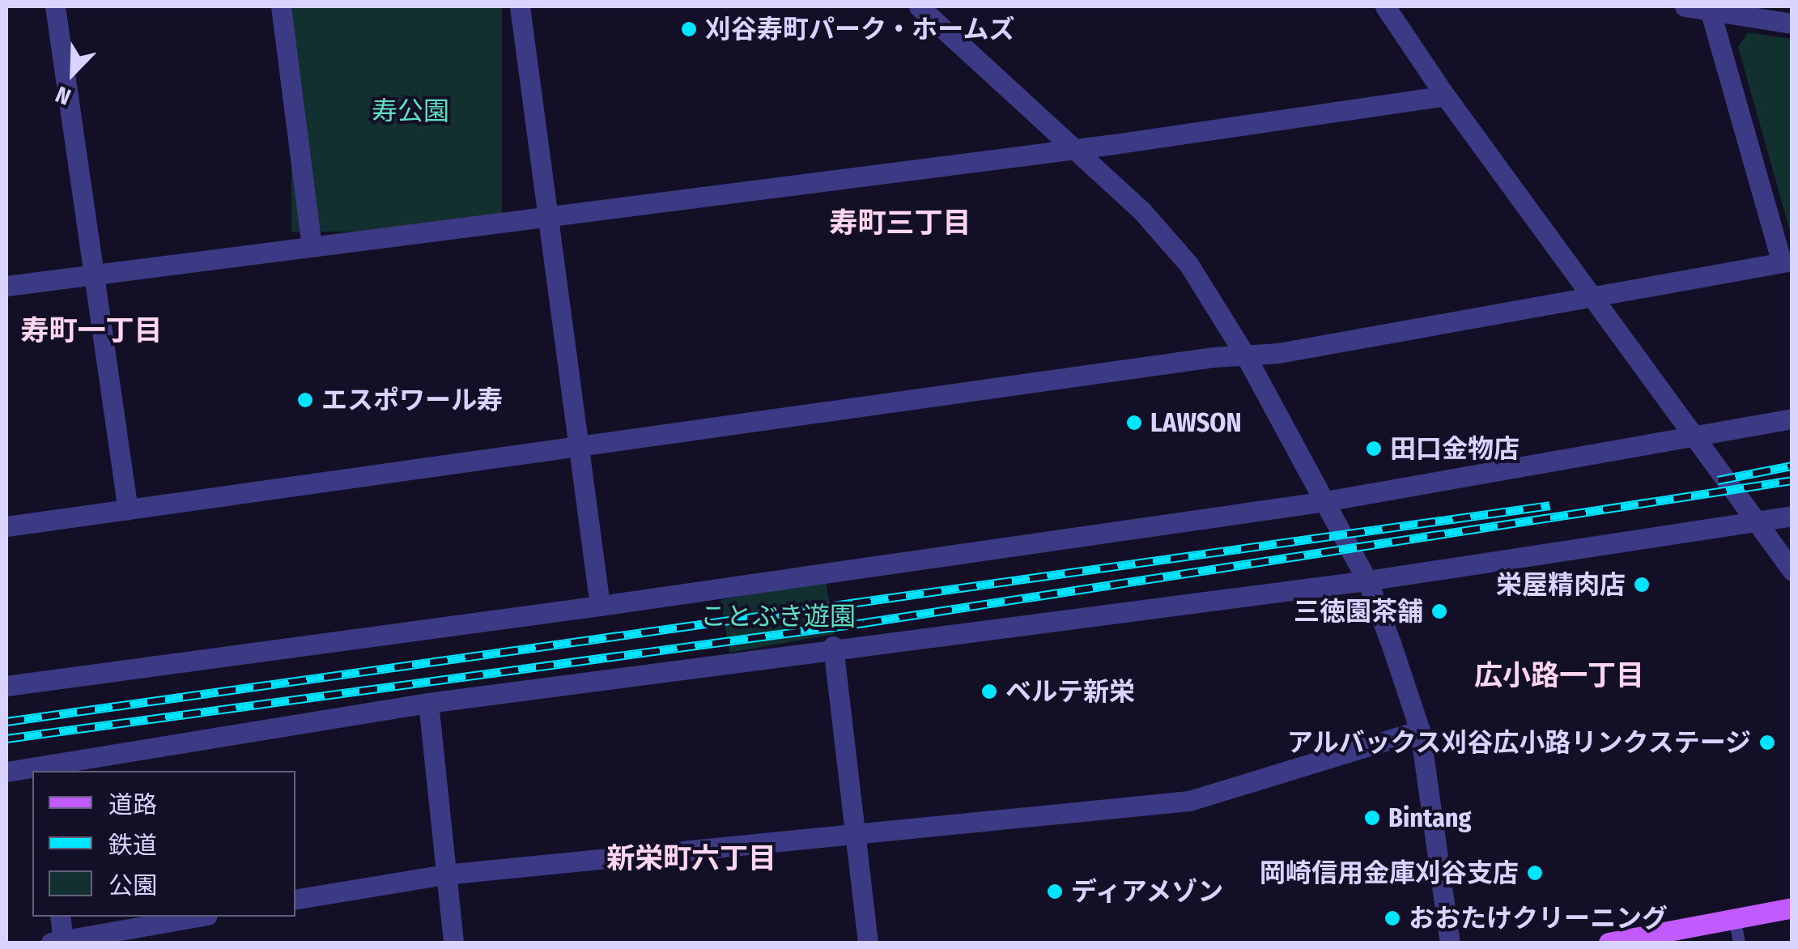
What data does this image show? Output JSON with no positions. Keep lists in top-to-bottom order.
{
  "districts": [
    "寿町三丁目",
    "寿町一丁目",
    "広小路一丁目",
    "新栄町六丁目"
  ],
  "parks": ["寿公園", "ことぶき遊園"],
  "places": [
    "刈谷寿町パーク・ホームズ",
    "エスポワール寿",
    "LAWSON",
    "田口金物店",
    "栄屋精肉店",
    "三徳園茶舗",
    "ベルテ新栄",
    "アルバックス刈谷広小路リンクステージ",
    "Bintang",
    "岡崎信用金庫刈谷支店",
    "ディアメゾン",
    "おおたけクリーニング"
  ],
  "legend": ["道路", "鉄道", "公園"],
  "north": "bottom left"
}
